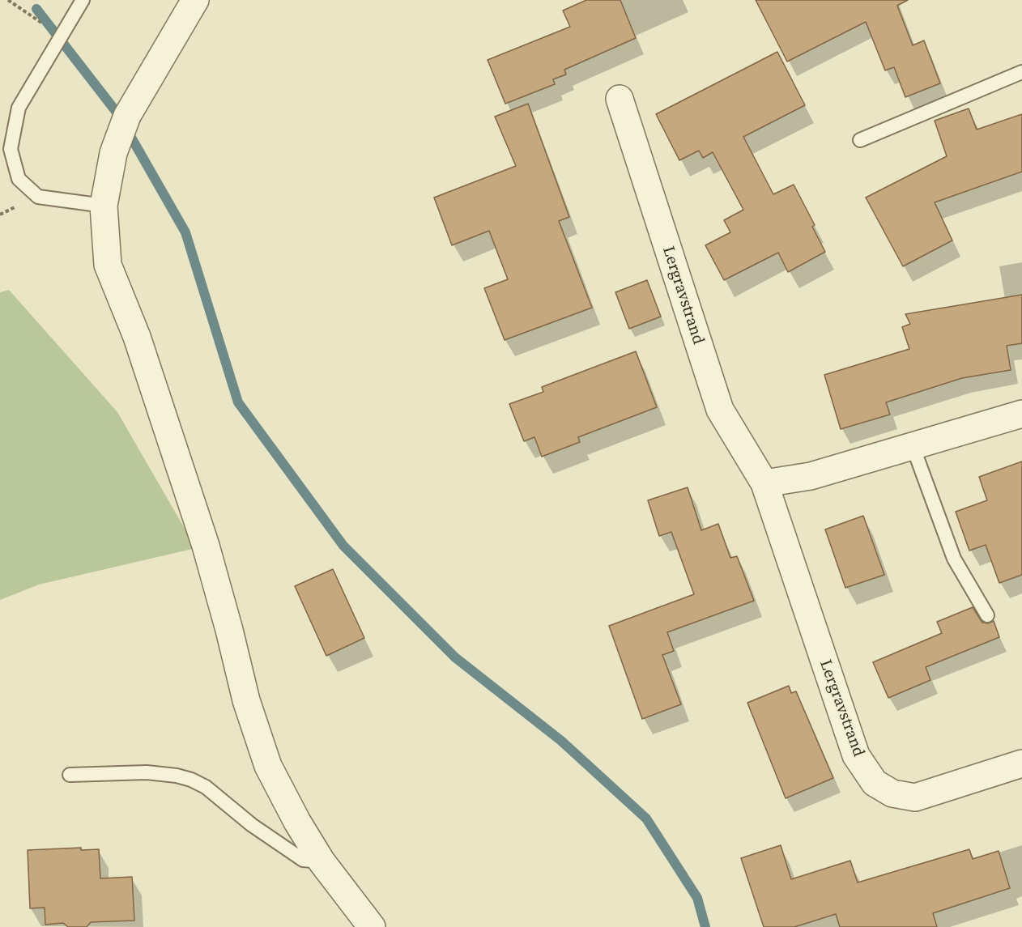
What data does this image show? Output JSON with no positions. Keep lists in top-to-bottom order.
{
  "streets": {
    "street": ["Lergravstrand"]
  }
}
